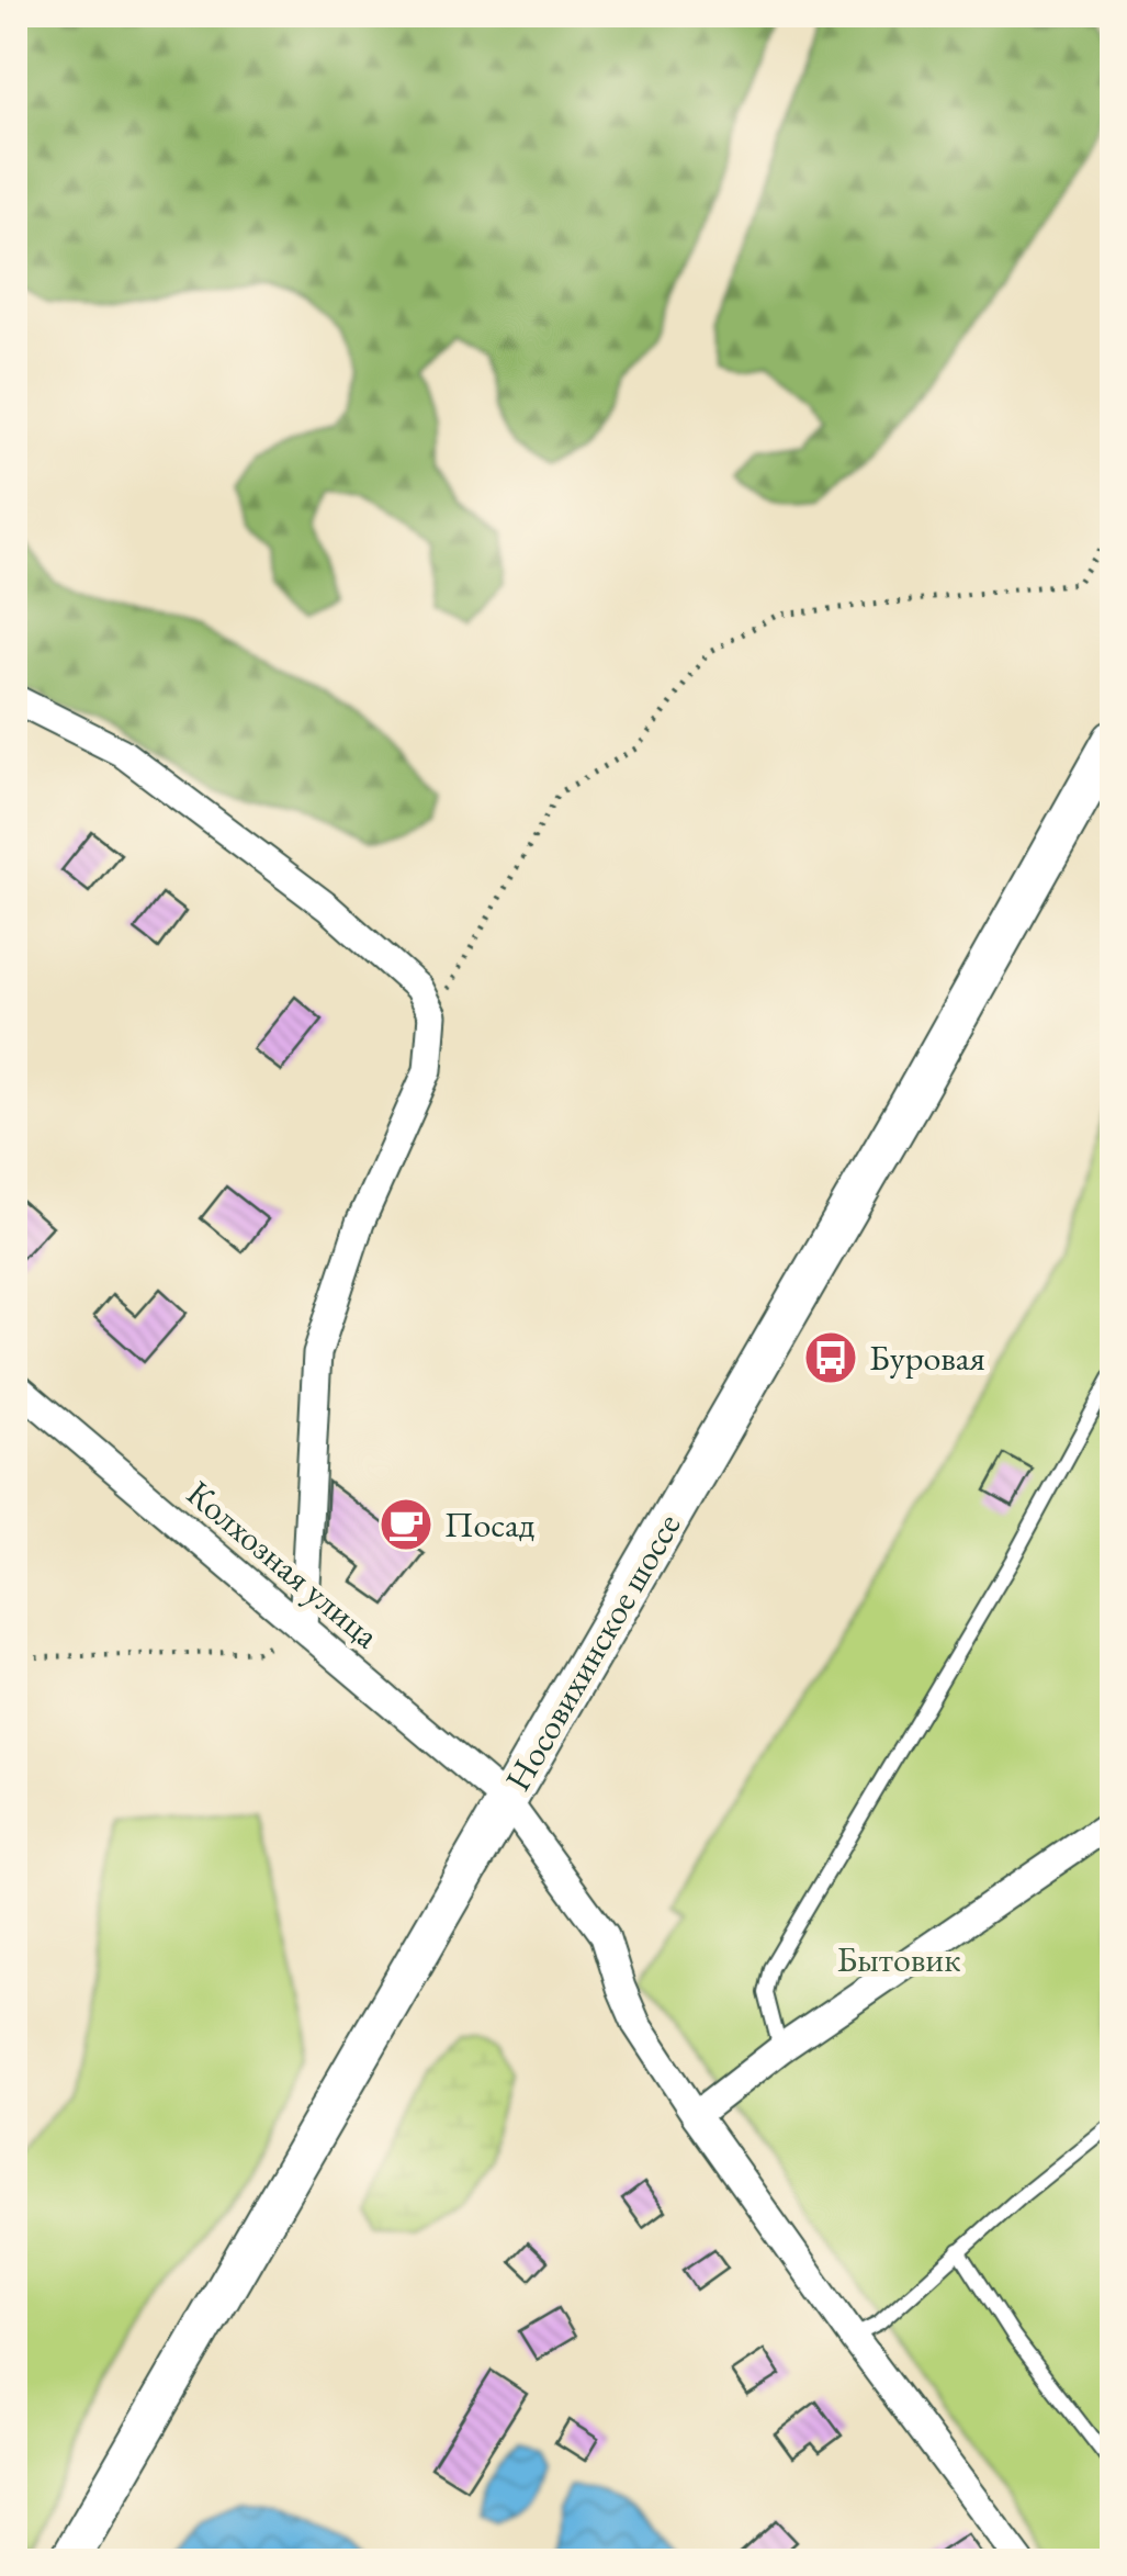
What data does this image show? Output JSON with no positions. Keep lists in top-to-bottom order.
{
  "streets": {
    "main road": ["Носовихинское шоссе"],
    "street": ["Колхозная улица"]
  },
  "crossings": [
    ["Колхозная улица", "Носовихинское шоссе"]
  ],
  "parks": ["Бытовик"],
  "places": {
    "bus stop": ["Буровая"],
    "cafe": ["Посад"]
  }
}
